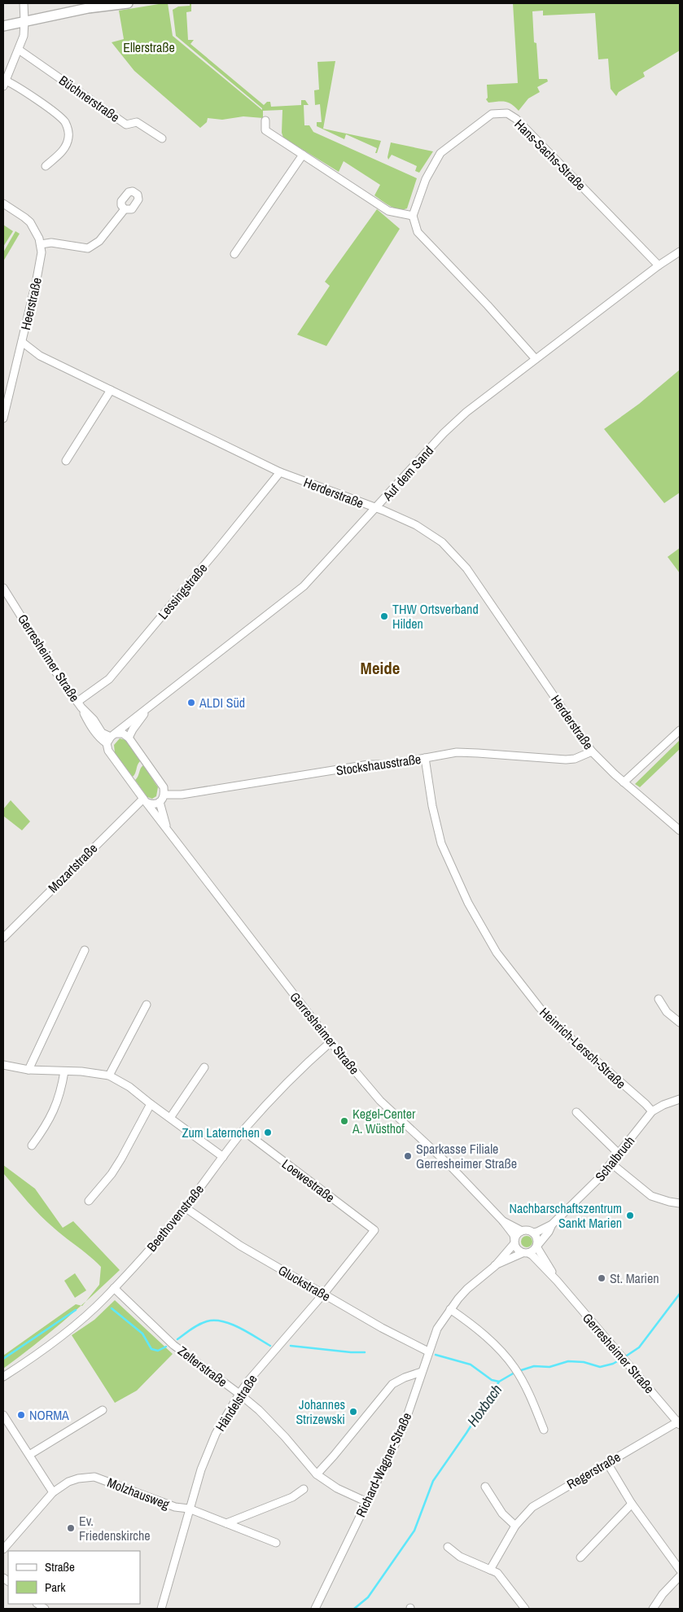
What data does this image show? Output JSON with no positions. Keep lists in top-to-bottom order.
{
  "streets": {
    "street": [
      "Büchnerstraße",
      "Hans-Sachs-Straße",
      "Heerstraße",
      "Auf dem Sand",
      "Herderstraße",
      "Lessingstraße",
      "Gerresheimer Straße",
      "Stockshausstraße",
      "Mozartstraße",
      "Heinrich-Lersch-Straße",
      "Schalbruch",
      "Loewestraße",
      "Beethovenstraße",
      "Gluckstraße",
      "Zelterstraße",
      "Händelstraße",
      "Richard-Wagner-Straße",
      "Regerstraße",
      "Molzhausweg"
    ]
  },
  "crossings": [
    ["Hans-Sachs-Straße", "Auf dem Sand"],
    ["Heerstraße", "Herderstraße"],
    ["Auf dem Sand", "Herderstraße"],
    ["Auf dem Sand", "Gerresheimer Straße"],
    ["Herderstraße", "Lessingstraße"],
    ["Herderstraße", "Stockshausstraße"],
    ["Lessingstraße", "Gerresheimer Straße"],
    ["Gerresheimer Straße", "Mozartstraße"],
    ["Gerresheimer Straße", "Schalbruch"],
    ["Gerresheimer Straße", "Beethovenstraße"],
    ["Gerresheimer Straße", "Richard-Wagner-Straße"],
    ["Gerresheimer Straße", "Regerstraße"],
    ["Stockshausstraße", "Heinrich-Lersch-Straße"],
    ["Heinrich-Lersch-Straße", "Schalbruch"],
    ["Schalbruch", "Richard-Wagner-Straße"],
    ["Loewestraße", "Beethovenstraße"],
    ["Loewestraße", "Händelstraße"],
    ["Beethovenstraße", "Gluckstraße"],
    ["Beethovenstraße", "Zelterstraße"],
    ["Gluckstraße", "Händelstraße"],
    ["Gluckstraße", "Richard-Wagner-Straße"],
    ["Zelterstraße", "Händelstraße"],
    ["Zelterstraße", "Richard-Wagner-Straße"],
    ["Händelstraße", "Molzhausweg"]
  ],
  "districts": ["Meide"],
  "water": ["Hoxbach"],
  "parks": ["Ellerstraße"],
  "places": [
    "THW Ortsverband Hilden",
    "ALDI Süd",
    "Kegel-Center A. Wüsthof",
    "Zum Laternchen",
    "Sparkasse Filiale Gerresheimer Straße",
    "Nachbarschaftszentrum Sankt Marien",
    "St. Marien",
    "Johannes Strizewski",
    "NORMA",
    "Ev. Friedenskirche"
  ],
  "legend": ["Straße", "Park"]
}
